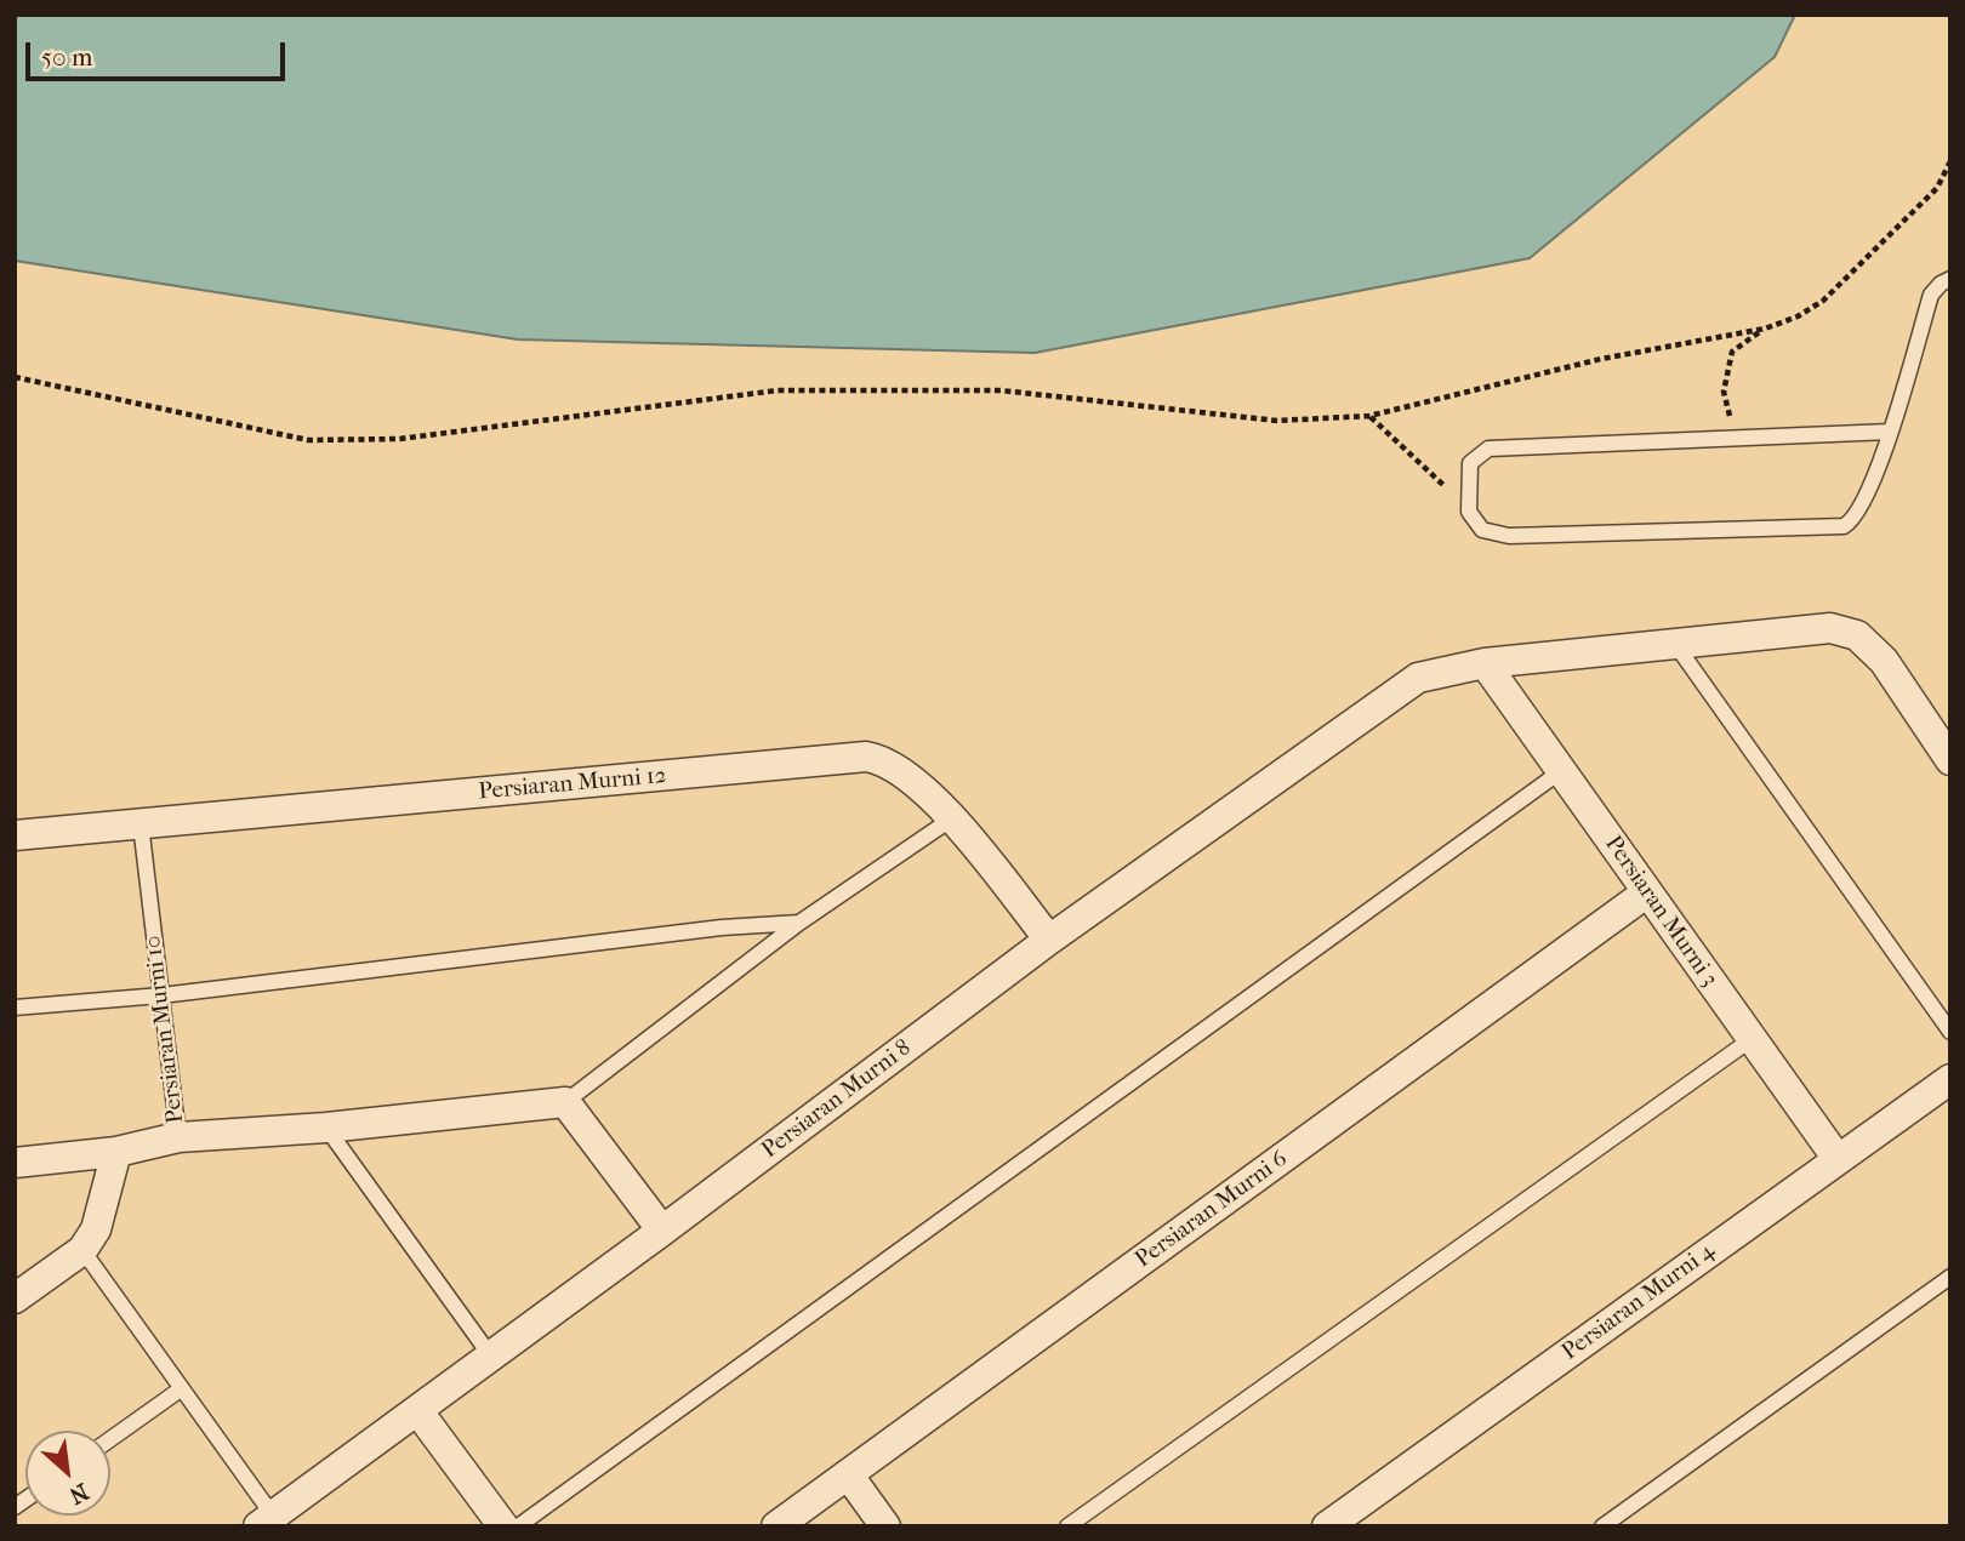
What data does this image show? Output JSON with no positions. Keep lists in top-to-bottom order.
{
  "streets": {
    "street": [
      "Persiaran Murni 12",
      "Persiaran Murni 3",
      "Persiaran Murni 10",
      "Persiaran Murni 8",
      "Persiaran Murni 6",
      "Persiaran Murni 4"
    ]
  },
  "crossings": [
    ["Persiaran Murni 12", "Persiaran Murni 10"],
    ["Persiaran Murni 12", "Persiaran Murni 8"],
    ["Persiaran Murni 3", "Persiaran Murni 8"],
    ["Persiaran Murni 3", "Persiaran Murni 6"],
    ["Persiaran Murni 3", "Persiaran Murni 4"]
  ],
  "scale_bar": "50 m",
  "north": "bottom right"
}
